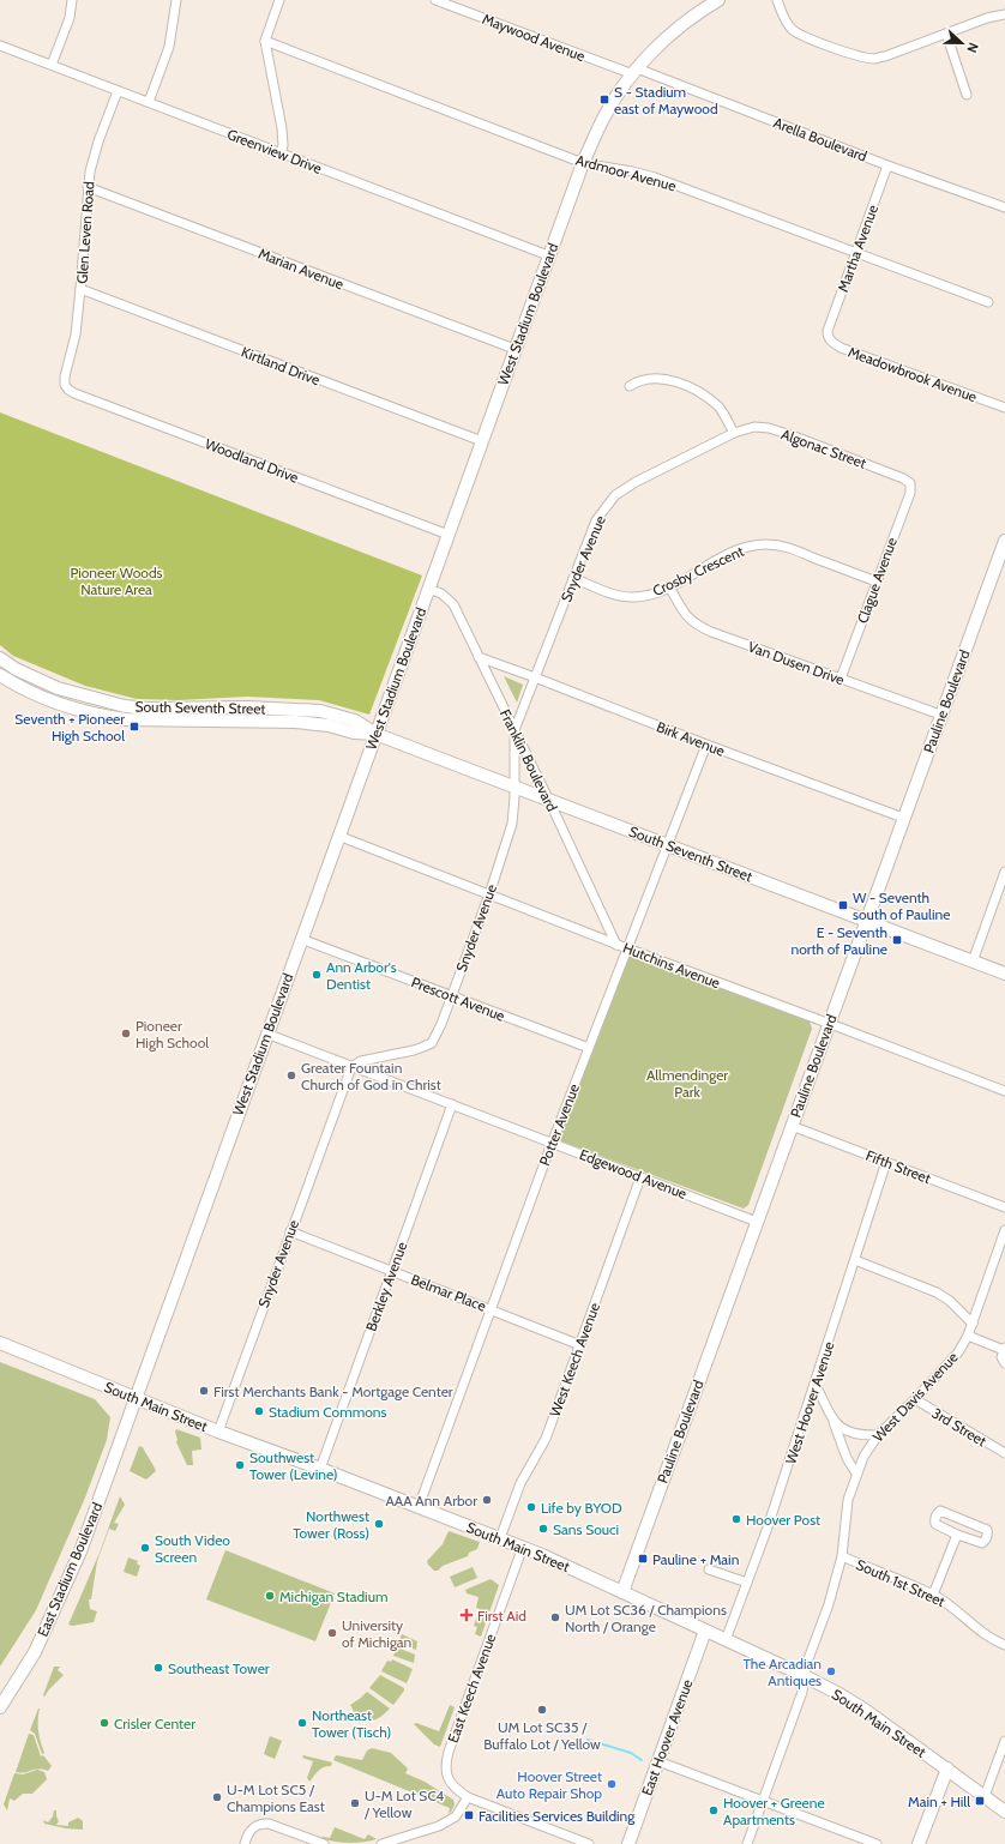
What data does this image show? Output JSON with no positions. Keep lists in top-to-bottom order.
{
  "streets": {
    "main road": [
      "West Stadium Boulevard",
      "Pauline Boulevard",
      "South Seventh Street",
      "South Main Street",
      "East Stadium Boulevard",
      "East Hoover Avenue"
    ],
    "street": [
      "Maywood Avenue",
      "Arella Boulevard",
      "Greenview Drive",
      "Ardmoor Avenue",
      "Glen Leven Road",
      "Martha Avenue",
      "Marian Avenue",
      "Kirtland Drive",
      "Meadowbrook Avenue",
      "Algonac Street",
      "Woodland Drive",
      "Snyder Avenue",
      "Crosby Crescent",
      "Clague Avenue",
      "Van Dusen Drive",
      "Birk Avenue",
      "Franklin Boulevard",
      "Hutchins Avenue",
      "Prescott Avenue",
      "Potter Avenue",
      "Fifth Street",
      "Edgewood Avenue",
      "Berkley Avenue",
      "Belmar Place",
      "West Keech Avenue",
      "West Davis Avenue",
      "West Hoover Avenue",
      "3rd Street",
      "South 1st Street",
      "East Keech Avenue"
    ]
  },
  "crossings": [
    ["Maywood Avenue", "Arella Boulevard"],
    ["Maywood Avenue", "West Stadium Boulevard"],
    ["Arella Boulevard", "Martha Avenue"],
    ["Arella Boulevard", "West Stadium Boulevard"],
    ["Greenview Drive", "Glen Leven Road"],
    ["Greenview Drive", "West Stadium Boulevard"],
    ["Ardmoor Avenue", "Martha Avenue"],
    ["Ardmoor Avenue", "West Stadium Boulevard"],
    ["Glen Leven Road", "Marian Avenue"],
    ["Glen Leven Road", "Kirtland Drive"],
    ["Glen Leven Road", "Woodland Drive"],
    ["Martha Avenue", "Meadowbrook Avenue"],
    ["Marian Avenue", "West Stadium Boulevard"],
    ["West Stadium Boulevard", "Kirtland Drive"],
    ["West Stadium Boulevard", "Woodland Drive"],
    ["West Stadium Boulevard", "South Seventh Street"],
    ["West Stadium Boulevard", "Franklin Boulevard"],
    ["West Stadium Boulevard", "Hutchins Avenue"],
    ["West Stadium Boulevard", "Prescott Avenue"],
    ["West Stadium Boulevard", "Edgewood Avenue"],
    ["West Stadium Boulevard", "South Main Street"],
    ["West Stadium Boulevard", "East Stadium Boulevard"],
    ["Algonac Street", "Snyder Avenue"],
    ["Algonac Street", "Clague Avenue"],
    ["Snyder Avenue", "Crosby Crescent"],
    ["Snyder Avenue", "South Seventh Street"],
    ["Snyder Avenue", "Birk Avenue"],
    ["Snyder Avenue", "Franklin Boulevard"],
    ["Snyder Avenue", "Hutchins Avenue"],
    ["Snyder Avenue", "Prescott Avenue"],
    ["Snyder Avenue", "Edgewood Avenue"],
    ["Snyder Avenue", "Belmar Place"],
    ["Snyder Avenue", "South Main Street"],
    ["Crosby Crescent", "Clague Avenue"],
    ["Crosby Crescent", "Van Dusen Drive"],
    ["Clague Avenue", "Van Dusen Drive"],
    ["Van Dusen Drive", "Pauline Boulevard"],
    ["Pauline Boulevard", "South Seventh Street"],
    ["Pauline Boulevard", "Birk Avenue"],
    ["Pauline Boulevard", "Hutchins Avenue"],
    ["Pauline Boulevard", "Fifth Street"],
    ["Pauline Boulevard", "Edgewood Avenue"],
    ["Pauline Boulevard", "South Main Street"],
    ["South Seventh Street", "Franklin Boulevard"],
    ["South Seventh Street", "Potter Avenue"],
    ["Birk Avenue", "Franklin Boulevard"],
    ["Birk Avenue", "Potter Avenue"],
    ["Franklin Boulevard", "Hutchins Avenue"],
    ["Hutchins Avenue", "Potter Avenue"],
    ["Prescott Avenue", "Potter Avenue"],
    ["Potter Avenue", "Edgewood Avenue"],
    ["Potter Avenue", "Belmar Place"],
    ["Potter Avenue", "South Main Street"],
    ["Fifth Street", "West Hoover Avenue"],
    ["Edgewood Avenue", "Berkley Avenue"],
    ["Edgewood Avenue", "West Keech Avenue"],
    ["Berkley Avenue", "Belmar Place"],
    ["Berkley Avenue", "South Main Street"],
    ["Belmar Place", "West Keech Avenue"],
    ["West Keech Avenue", "South Main Street"],
    ["West Davis Avenue", "South Main Street"],
    ["West Davis Avenue", "3rd Street"],
    ["West Davis Avenue", "South 1st Street"],
    ["West Hoover Avenue", "South Main Street"],
    ["South Main Street", "East Stadium Boulevard"],
    ["South Main Street", "East Keech Avenue"],
    ["South Main Street", "East Hoover Avenue"]
  ],
  "parks": ["Pioneer Woods Nature Area", "Allmendinger Park"],
  "places": {
    "transit": [
      "S - Stadium east of Maywood",
      "Seventh + Pioneer High School",
      "W - Seventh south of Pauline",
      "E - Seventh north of Pauline",
      "Pauline + Main",
      "Main + Hill",
      "Facilities Services Building"
    ],
    "other": [
      "Ann Arbor's Dentist",
      "Pioneer High School",
      "Greater Fountain Church of God in Christ",
      "First Merchants Bank - Mortgage Center",
      "Stadium Commons",
      "Southwest Tower (Levine)",
      "AAA Ann Arbor",
      "Life by BYOD",
      "Hoover Post",
      "Northwest Tower (Ross)",
      "Sans Souci",
      "South Video Screen",
      "Michigan Stadium",
      "UM Lot SC36 / Champions North / Orange",
      "University of Michigan",
      "Southeast Tower",
      "The Arcadian Antiques",
      "UM Lot SC35 / Buffalo Lot / Yellow",
      "Crisler Center",
      "Northeast Tower (Tisch)",
      "Hoover Street Auto Repair Shop",
      "U-M Lot SC5 / Champions East",
      "U-M Lot SC4 / Yellow",
      "Hoover + Greene Apartments"
    ],
    "health": ["First Aid"]
  },
  "north": "right"
}
